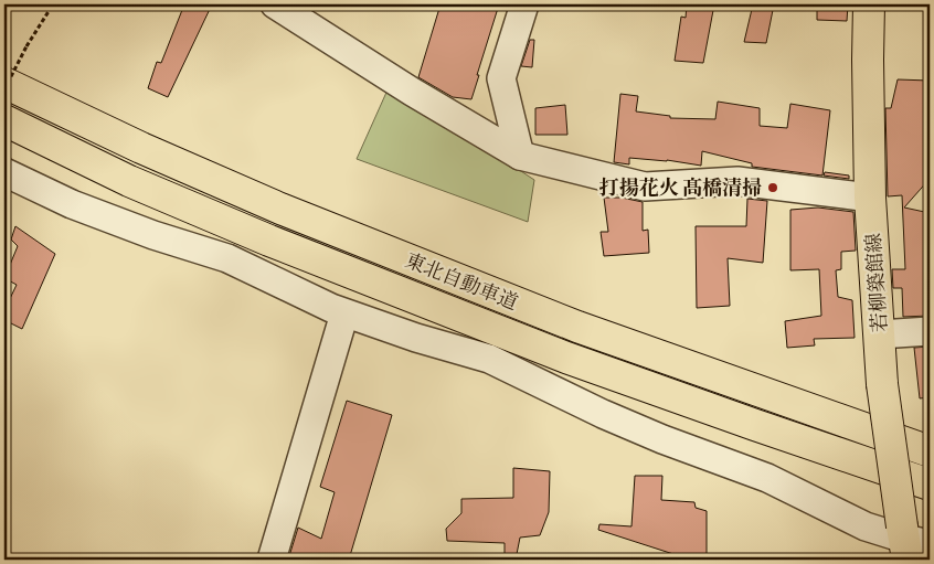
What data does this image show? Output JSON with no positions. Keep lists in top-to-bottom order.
{
  "streets": {
    "main road": ["東北自動車道", "若柳築館線"]
  },
  "places": ["打揚花火 髙橋清掃"]
}
